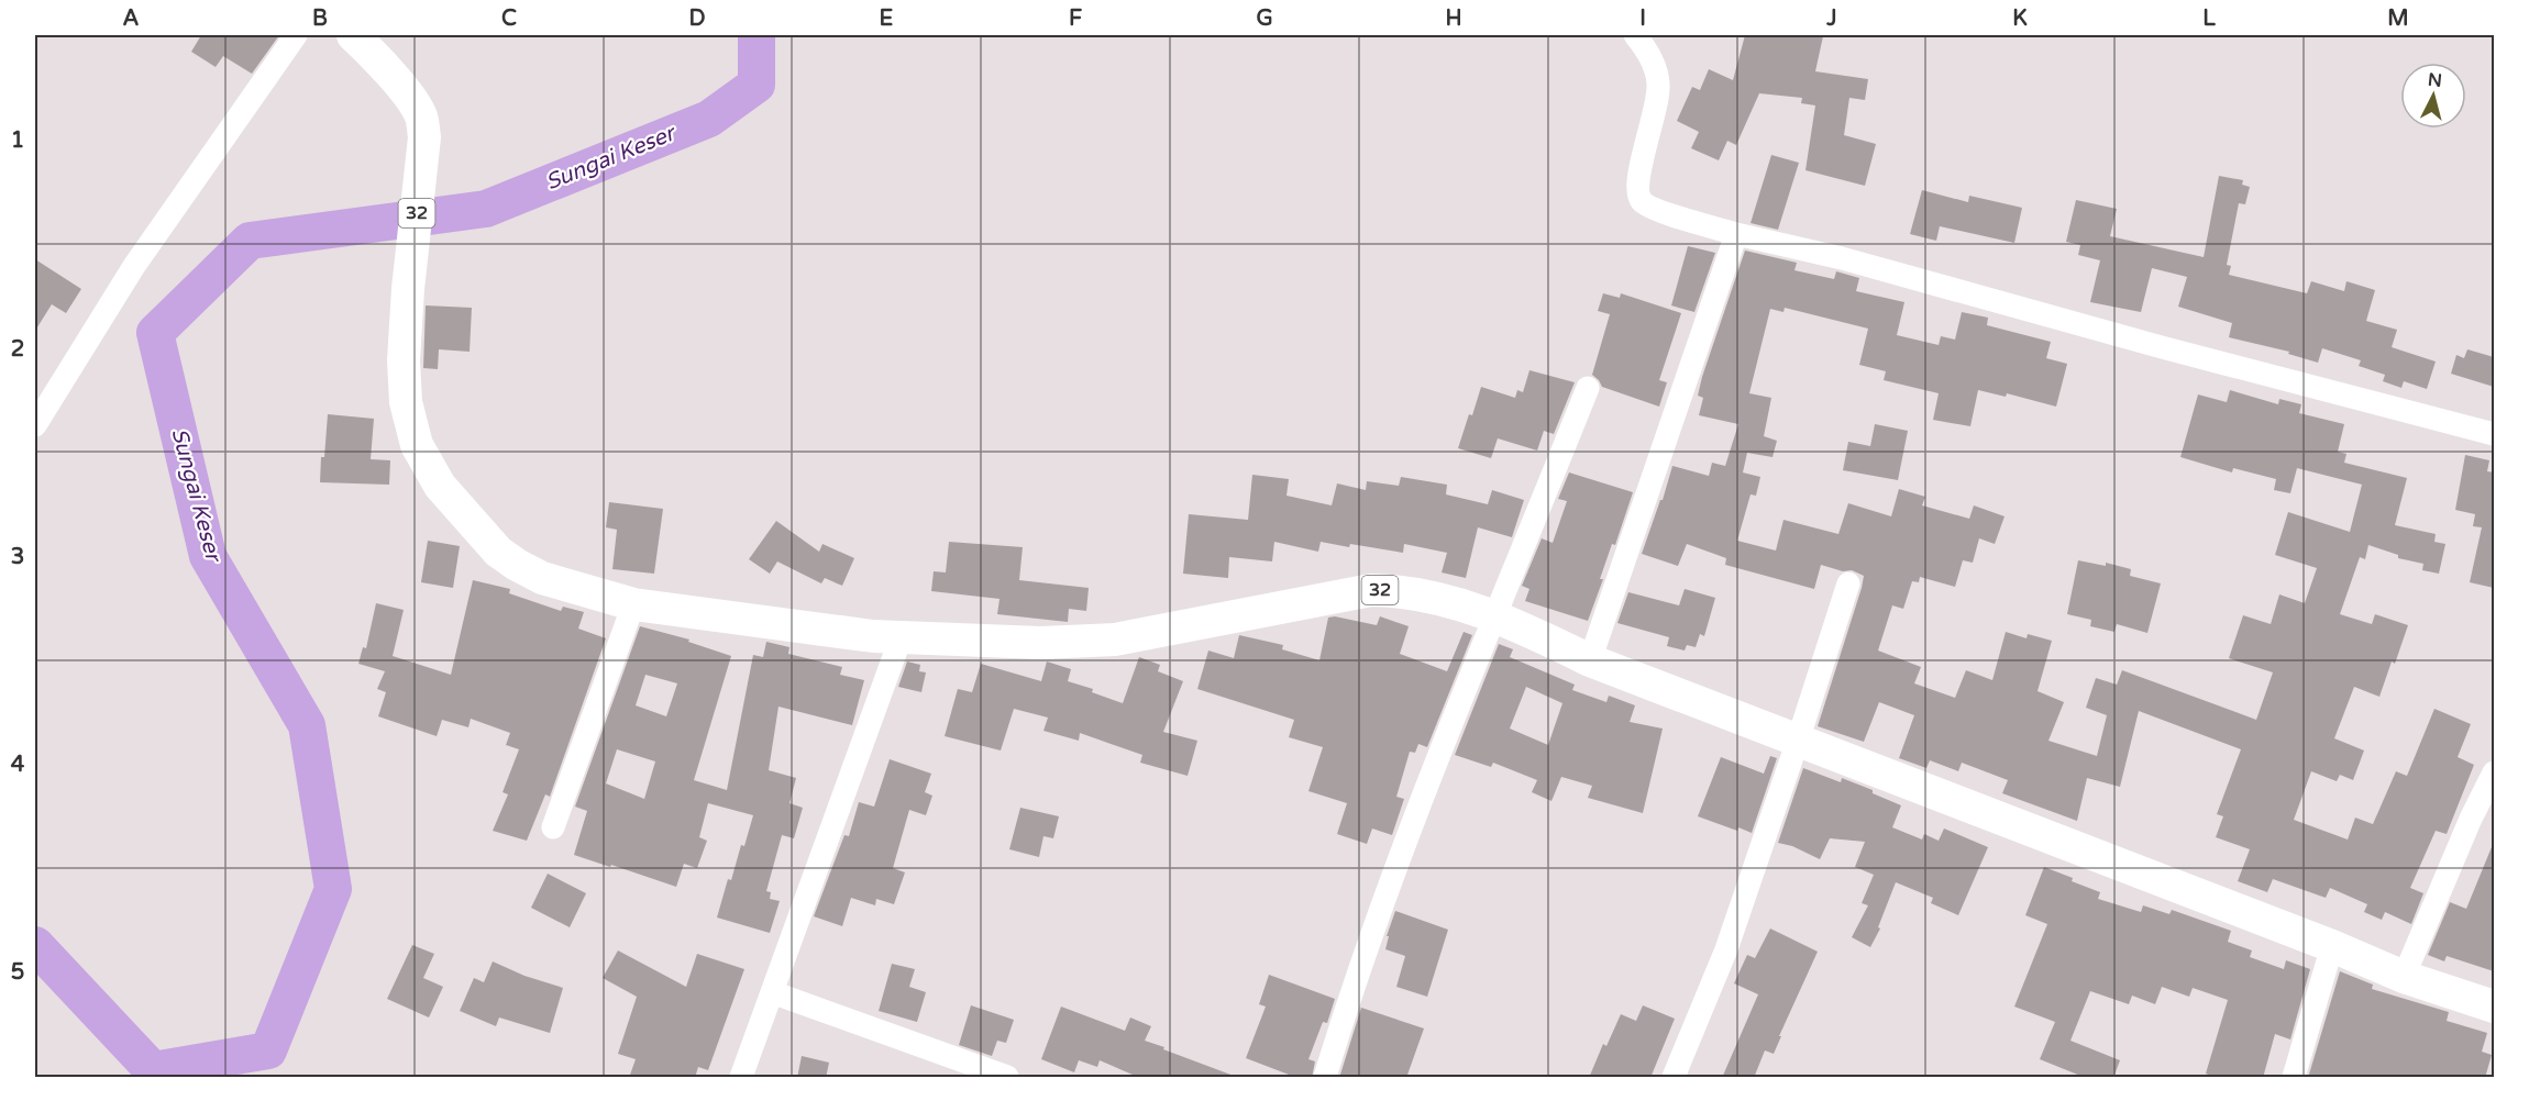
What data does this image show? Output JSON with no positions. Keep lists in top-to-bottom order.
{
  "streets": {
    "highway": ["32"]
  },
  "water": ["Sungai Keser"],
  "north": "top",
  "grid": {
    "columns": [
      "A",
      "B",
      "C",
      "D",
      "E",
      "F",
      "G",
      "H",
      "I",
      "J",
      "K",
      "L",
      "M"
    ],
    "rows": [
      "1",
      "2",
      "3",
      "4",
      "5"
    ]
  }
}
